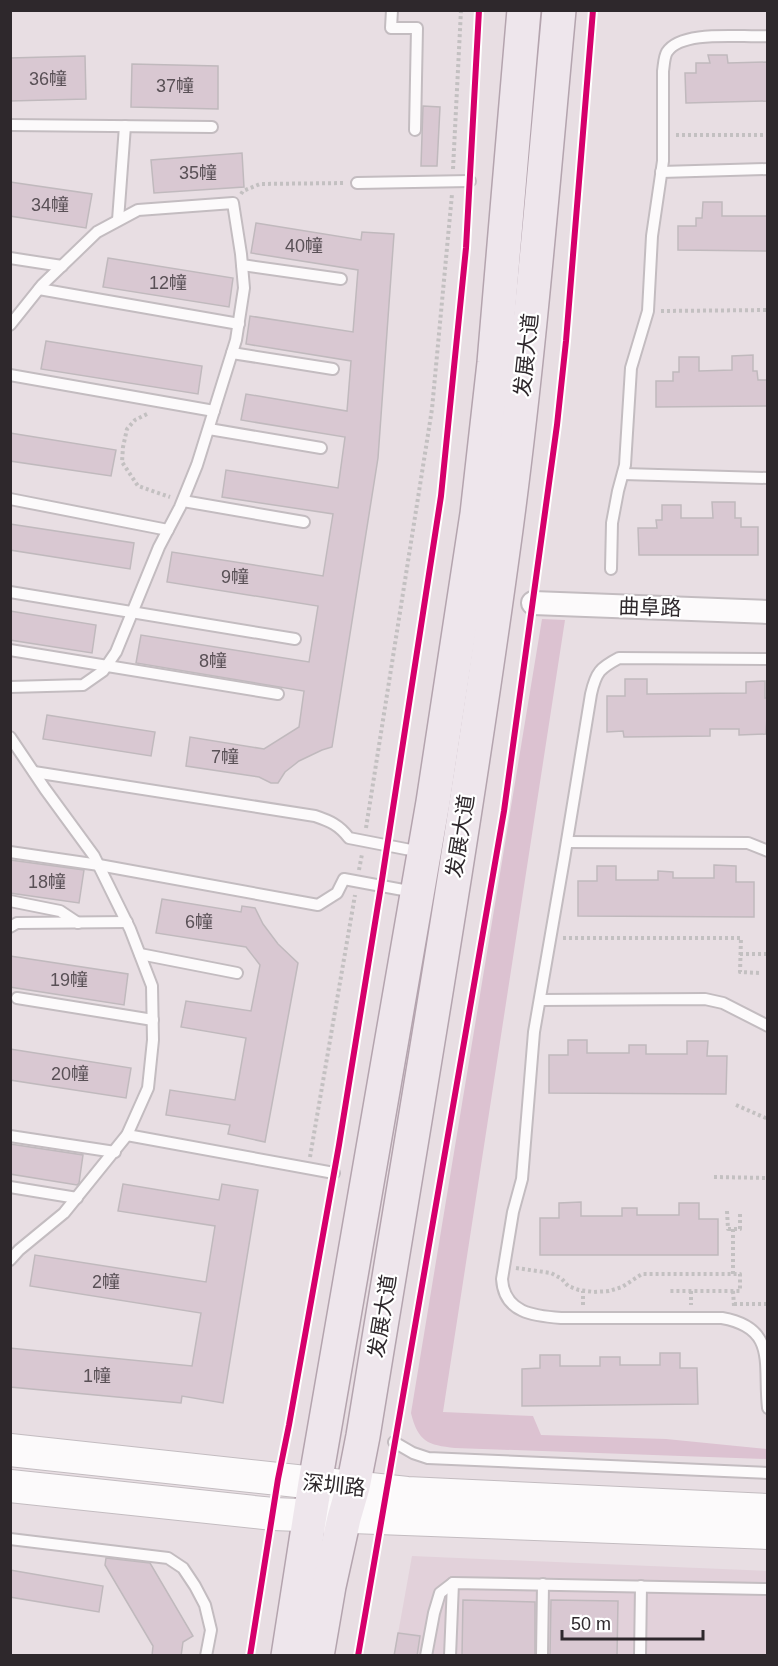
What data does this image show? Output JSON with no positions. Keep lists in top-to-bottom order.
{
  "streets": {
    "main road": ["发展大道"],
    "street": ["曲阜路", "深圳路"]
  },
  "crossings": [
    ["发展大道", "深圳路"]
  ],
  "house_numbers": [
    "36幢",
    "37幢",
    "35幢",
    "34幢",
    "40幢",
    "12幢",
    "9幢",
    "8幢",
    "7幢",
    "18幢",
    "6幢",
    "19幢",
    "20幢",
    "2幢",
    "1幢"
  ],
  "scale_bar": "50 m"
}
